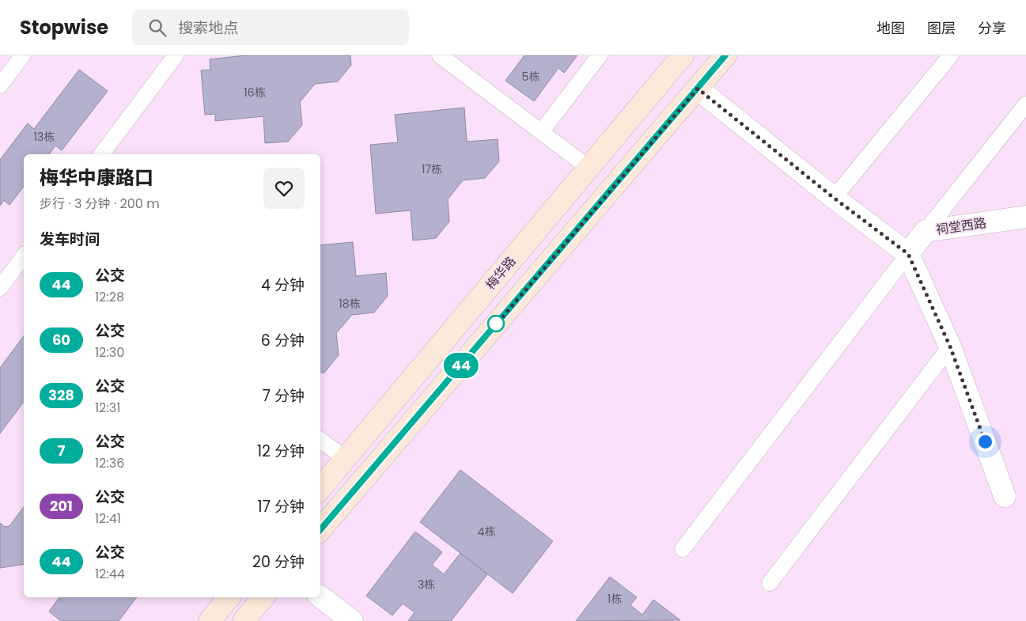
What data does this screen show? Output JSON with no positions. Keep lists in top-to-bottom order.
{
  "streets": {
    "main road": ["梅华路"],
    "street": ["祠堂西路"]
  },
  "lines": ["bus line 44"],
  "house_numbers": [
    "5栋",
    "16栋",
    "13栋",
    "17栋",
    "18栋",
    "4栋",
    "3栋",
    "1栋"
  ],
  "page": {
    "header": "Stopwise",
    "search": "搜索地点",
    "nav": ["地图", "图层", "分享"],
    "on_map": "44",
    "heading": [
      ["梅华中康路口", "步行 · 3 分钟 · 200 m"],
      "发车时间"
    ],
    "list": [
      {
        "mark": "44",
        "name": "公交",
        "note": "12:28",
        "value": "4 分钟"
      },
      {
        "mark": "60",
        "name": "公交",
        "note": "12:30",
        "value": "6 分钟"
      },
      {
        "mark": "328",
        "name": "公交",
        "note": "12:31",
        "value": "7 分钟"
      },
      {
        "mark": "7",
        "name": "公交",
        "note": "12:36",
        "value": "12 分钟"
      },
      {
        "mark": "201",
        "name": "公交",
        "note": "12:41",
        "value": "17 分钟"
      },
      {
        "mark": "44",
        "name": "公交",
        "note": "12:44",
        "value": "20 分钟"
      }
    ]
  }
}
